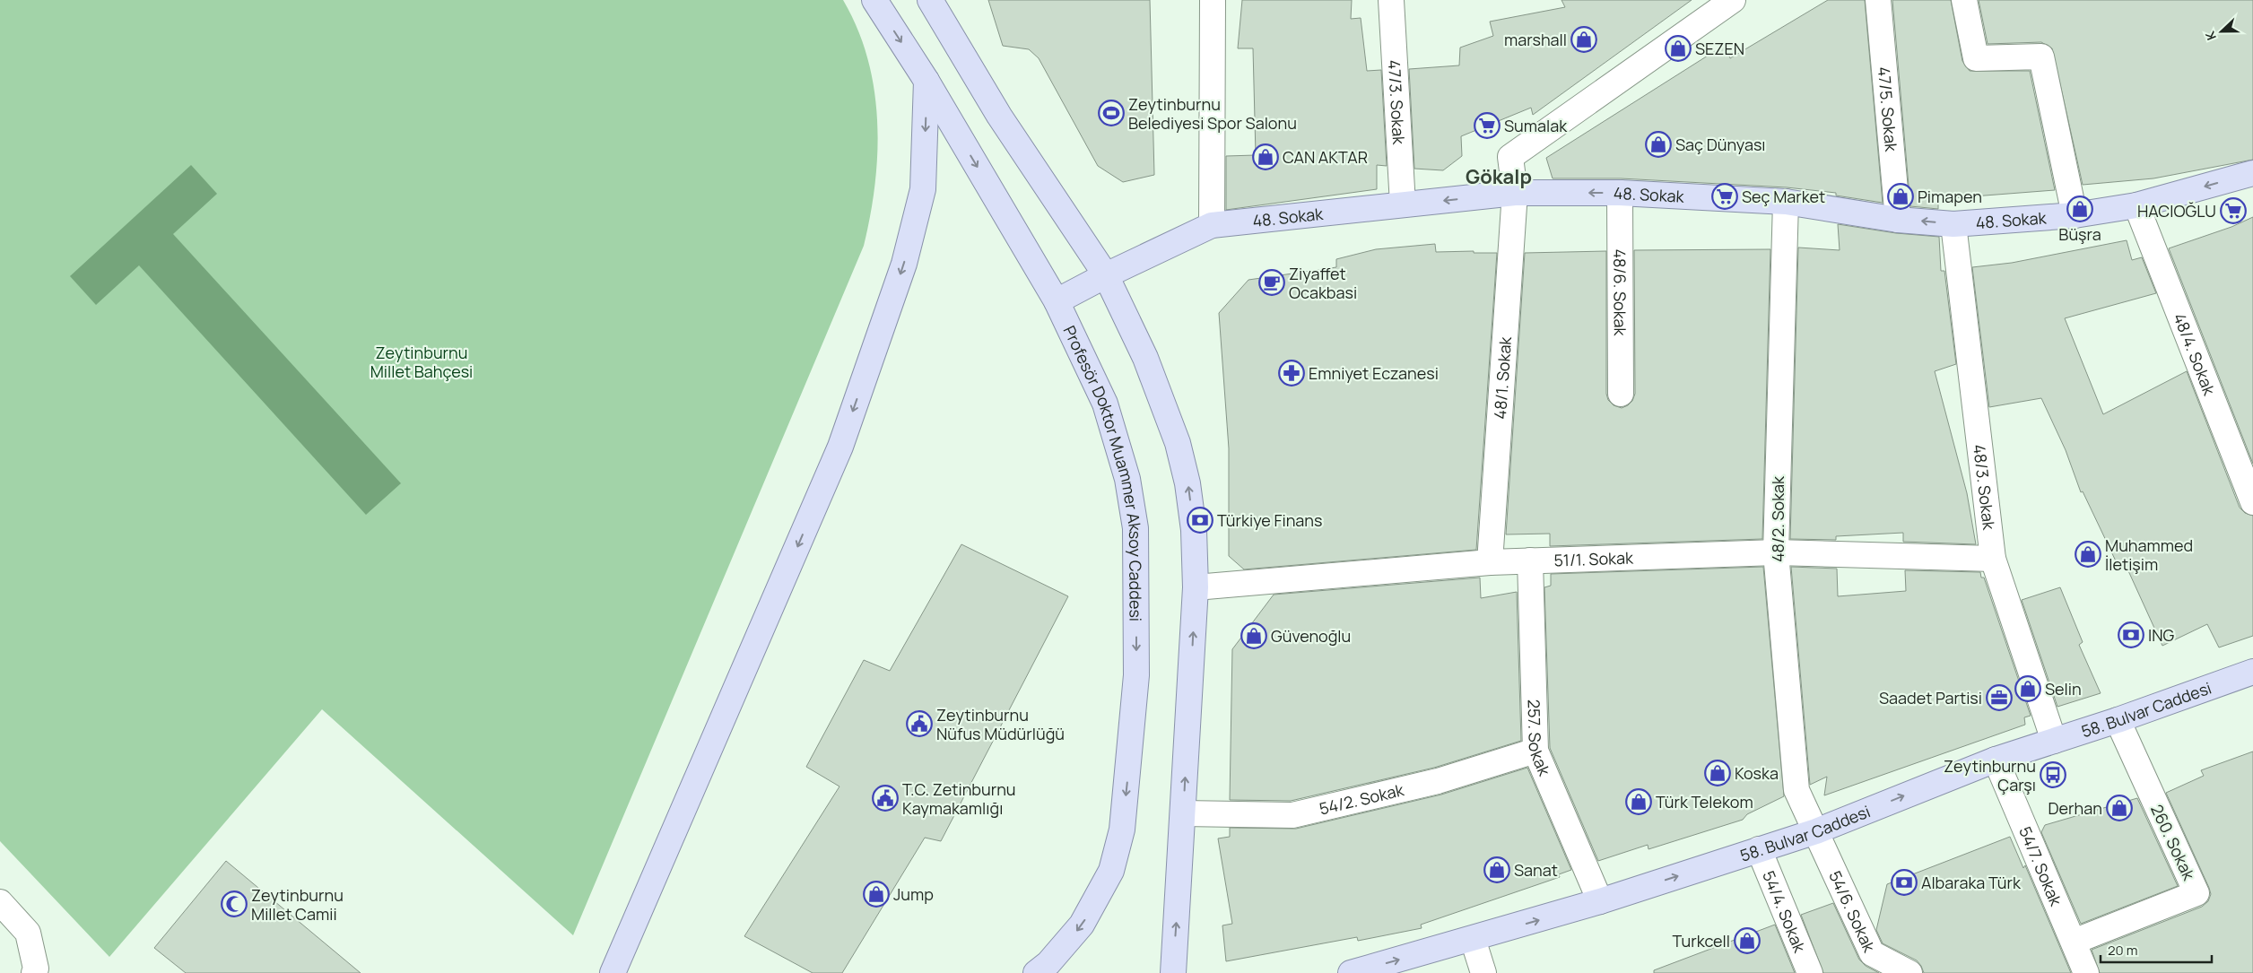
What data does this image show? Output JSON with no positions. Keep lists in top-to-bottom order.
{
  "streets": {
    "main road": ["48. Sokak", "Profesör Doktor Muammer Aksoy Caddesi", "58. Bulvar Caddesi"],
    "street": [
      "47/3. Sokak",
      "47/5. Sokak",
      "48/6. Sokak",
      "48/4. Sokak",
      "48/1. Sokak",
      "48/3. Sokak",
      "48/2. Sokak",
      "51/1. Sokak",
      "257. Sokak",
      "54/2. Sokak",
      "260. Sokak",
      "54/7. Sokak",
      "54/6. Sokak",
      "54/4. Sokak"
    ]
  },
  "crossings": [
    ["47/3. Sokak", "48. Sokak"],
    ["47/5. Sokak", "48. Sokak"],
    ["48. Sokak", "48/6. Sokak"],
    ["48. Sokak", "48/4. Sokak"],
    ["48. Sokak", "48/1. Sokak"],
    ["48. Sokak", "Profesör Doktor Muammer Aksoy Caddesi"],
    ["48. Sokak", "48/3. Sokak"],
    ["48. Sokak", "48/2. Sokak"],
    ["48/1. Sokak", "51/1. Sokak"],
    ["48/3. Sokak", "51/1. Sokak"],
    ["48/3. Sokak", "58. Bulvar Caddesi"],
    ["48/2. Sokak", "51/1. Sokak"],
    ["48/2. Sokak", "58. Bulvar Caddesi"],
    ["48/2. Sokak", "54/6. Sokak"],
    ["51/1. Sokak", "257. Sokak"],
    ["58. Bulvar Caddesi", "257. Sokak"],
    ["58. Bulvar Caddesi", "260. Sokak"],
    ["58. Bulvar Caddesi", "54/7. Sokak"],
    ["58. Bulvar Caddesi", "54/6. Sokak"],
    ["58. Bulvar Caddesi", "54/4. Sokak"],
    ["257. Sokak", "54/2. Sokak"],
    ["260. Sokak", "54/7. Sokak"]
  ],
  "one_way": ["58. Bulvar Caddesi"],
  "districts": ["Gökalp"],
  "parks": ["Zeytinburnu Millet Bahçesi"],
  "places": {
    "shop": [
      "marshall",
      "SEZEN",
      "Saç Dünyası",
      "CAN AKTAR",
      "Pimapen",
      "Büşra",
      "Muhammed İletişim",
      "Güvenoğlu",
      "Selin",
      "Koska",
      "Türk Telekom",
      "Derhan",
      "Sanat",
      "Jump",
      "Turkcell"
    ],
    "sports": ["Zeytinburnu Belediyesi Spor Salonu"],
    "supermarket": ["Sumalak", "Seç Market", "HACIOĞLU"],
    "cafe": ["Ziyaffet Ocakbasi"],
    "pharmacy": ["Emniyet Eczanesi"],
    "bank": ["Türkiye Finans", "ING", "Albaraka Türk"],
    "office": ["Saadet Partisi"],
    "public building": ["Zeytinburnu Nüfus Müdürlüğü", "T.C. Zetinburnu Kaymakamlığı"],
    "bus stop": ["Zeytinburnu Çarşı"],
    "mosque": ["Zeytinburnu Millet Camii"]
  },
  "scale_bar": "20 m",
  "north": "left"
}
